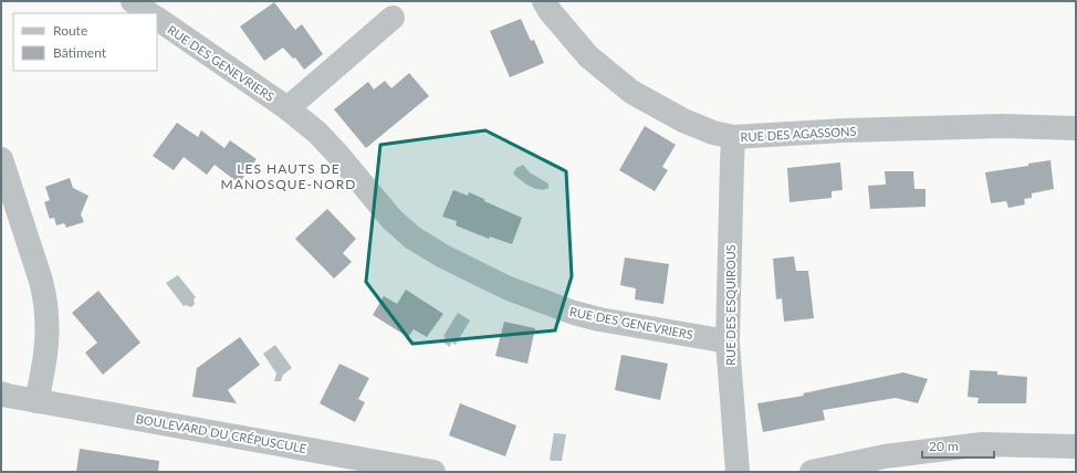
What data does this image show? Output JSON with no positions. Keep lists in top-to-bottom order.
{
  "streets": {
    "street": [
      "RUE DES GENEVRIERS",
      "RUE DES AGASSONS",
      "RUE DES ESQUIROUS",
      "BOULEVARD DU CRÉPUSCULE"
    ]
  },
  "crossings": [
    ["RUE DES GENEVRIERS", "RUE DES ESQUIROUS"],
    ["RUE DES AGASSONS", "RUE DES ESQUIROUS"]
  ],
  "districts": ["LES HAUTS DE MANOSQUE-NORD"],
  "legend": ["Route", "Bâtiment"],
  "scale_bar": "20 m"
}
